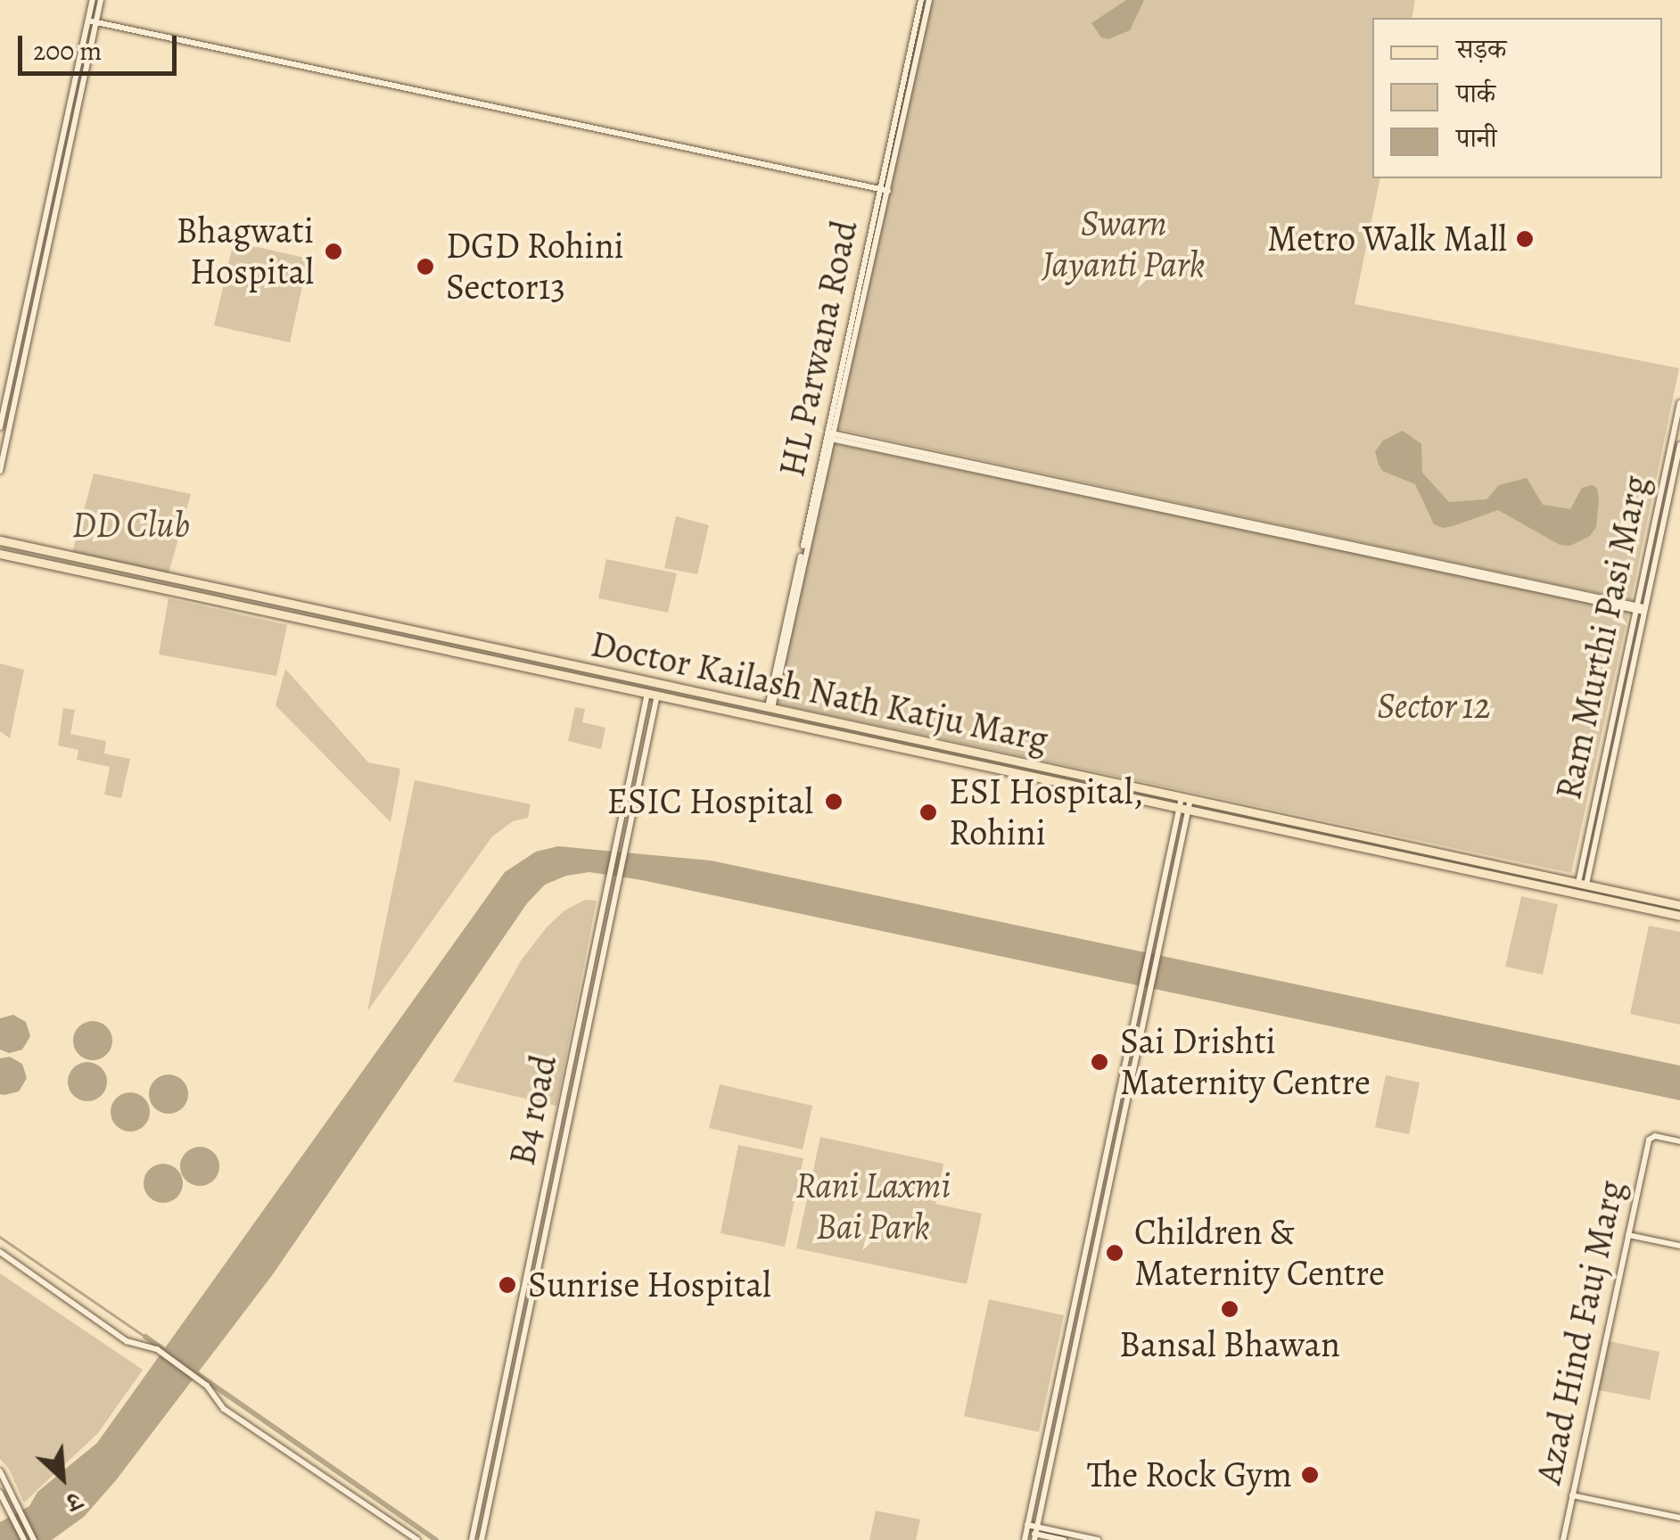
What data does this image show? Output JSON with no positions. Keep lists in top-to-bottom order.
{
  "streets": {
    "main road": ["Doctor Kailash Nath Katju Marg"],
    "street": [
      "HL Parwana Road",
      "Ram Murthi Pasi Marg",
      "B4 road",
      "Azad Hind Fauj Marg"
    ]
  },
  "crossings": [
    ["HL Parwana Road", "Doctor Kailash Nath Katju Marg"],
    ["Ram Murthi Pasi Marg", "Doctor Kailash Nath Katju Marg"],
    ["Doctor Kailash Nath Katju Marg", "B4 road"]
  ],
  "parks": [
    "Swarn Jayanti Park",
    "DD Club",
    "Sector 12",
    "Rani Laxmi Bai Park"
  ],
  "places": [
    "Metro Walk Mall",
    "Bhagwati Hospital",
    "DGD Rohini Sector13",
    "ESIC Hospital",
    "ESI Hospital, Rohini",
    "Sai Drishti Maternity Centre",
    "Children & Maternity Centre",
    "Sunrise Hospital",
    "Bansal Bhawan",
    "The Rock Gym"
  ],
  "legend": ["सड़क", "पार्क", "पानी"],
  "scale_bar": "200 m",
  "north": "bottom right"
}
